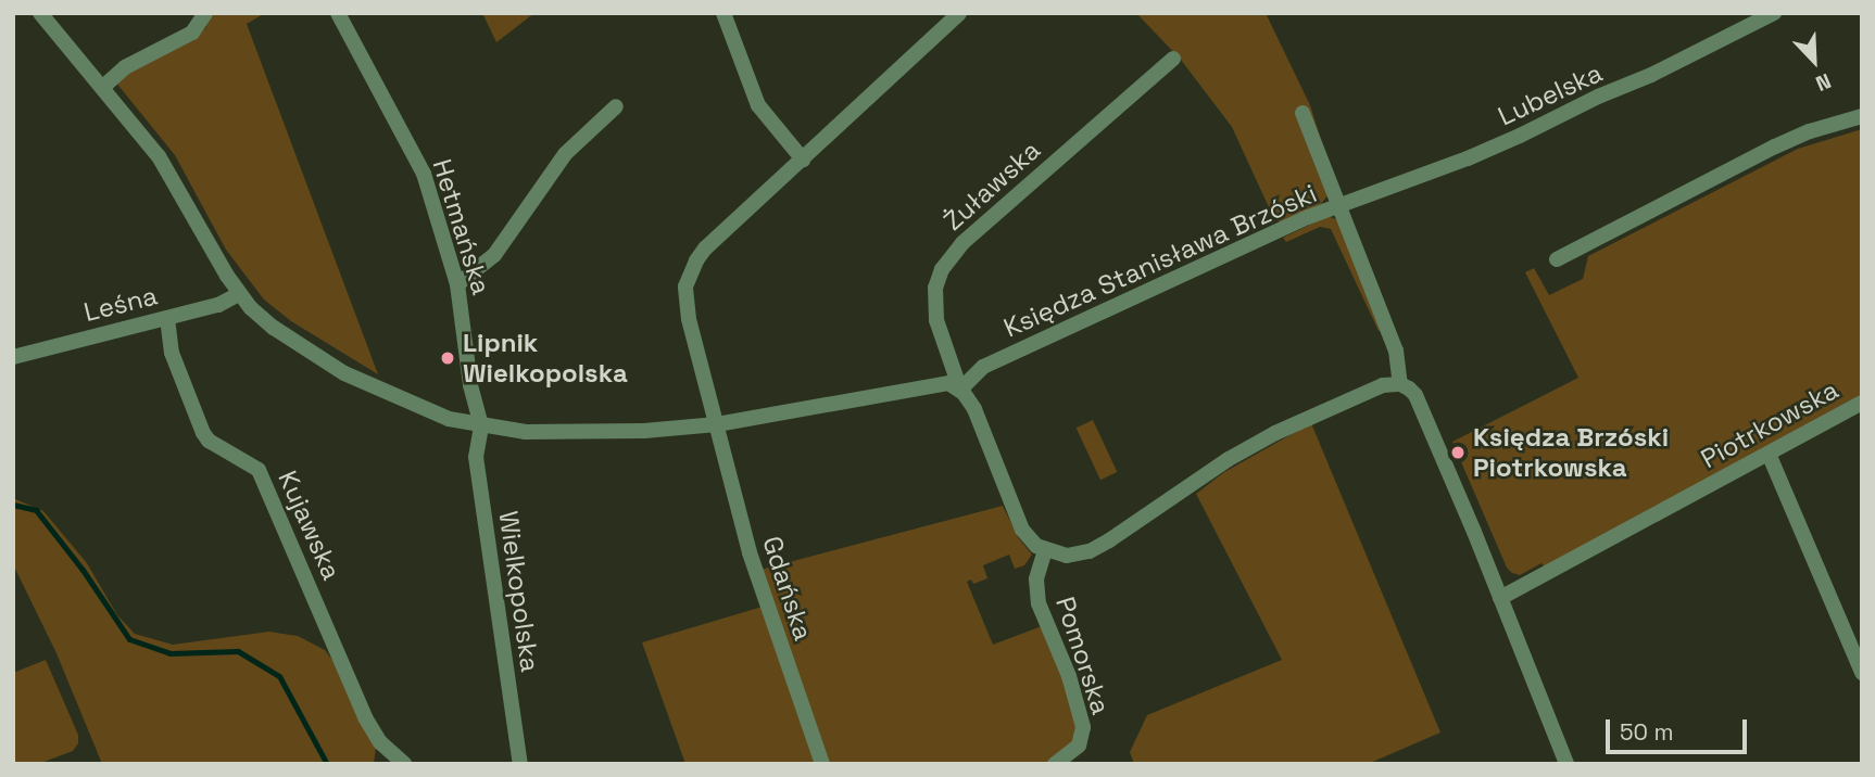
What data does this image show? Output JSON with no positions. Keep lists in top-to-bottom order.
{
  "streets": {
    "street": [
      "Lubelska",
      "Żuławska",
      "Hetmańska",
      "Księdza Stanisława Brzóski",
      "Leśna",
      "Piotrkowska",
      "Kujawska",
      "Gdańska",
      "Wielkopolska",
      "Pomorska"
    ]
  },
  "crossings": [
    ["Lubelska", "Księdza Stanisława Brzóski"],
    ["Żuławska", "Księdza Stanisława Brzóski"],
    ["Hetmańska", "Wielkopolska"],
    ["Księdza Stanisława Brzóski", "Piotrkowska"],
    ["Leśna", "Kujawska"]
  ],
  "places": ["Lipnik Wielkopolska", "Księdza Brzóski Piotrkowska"],
  "scale_bar": "50 m",
  "north": "bottom right"
}
